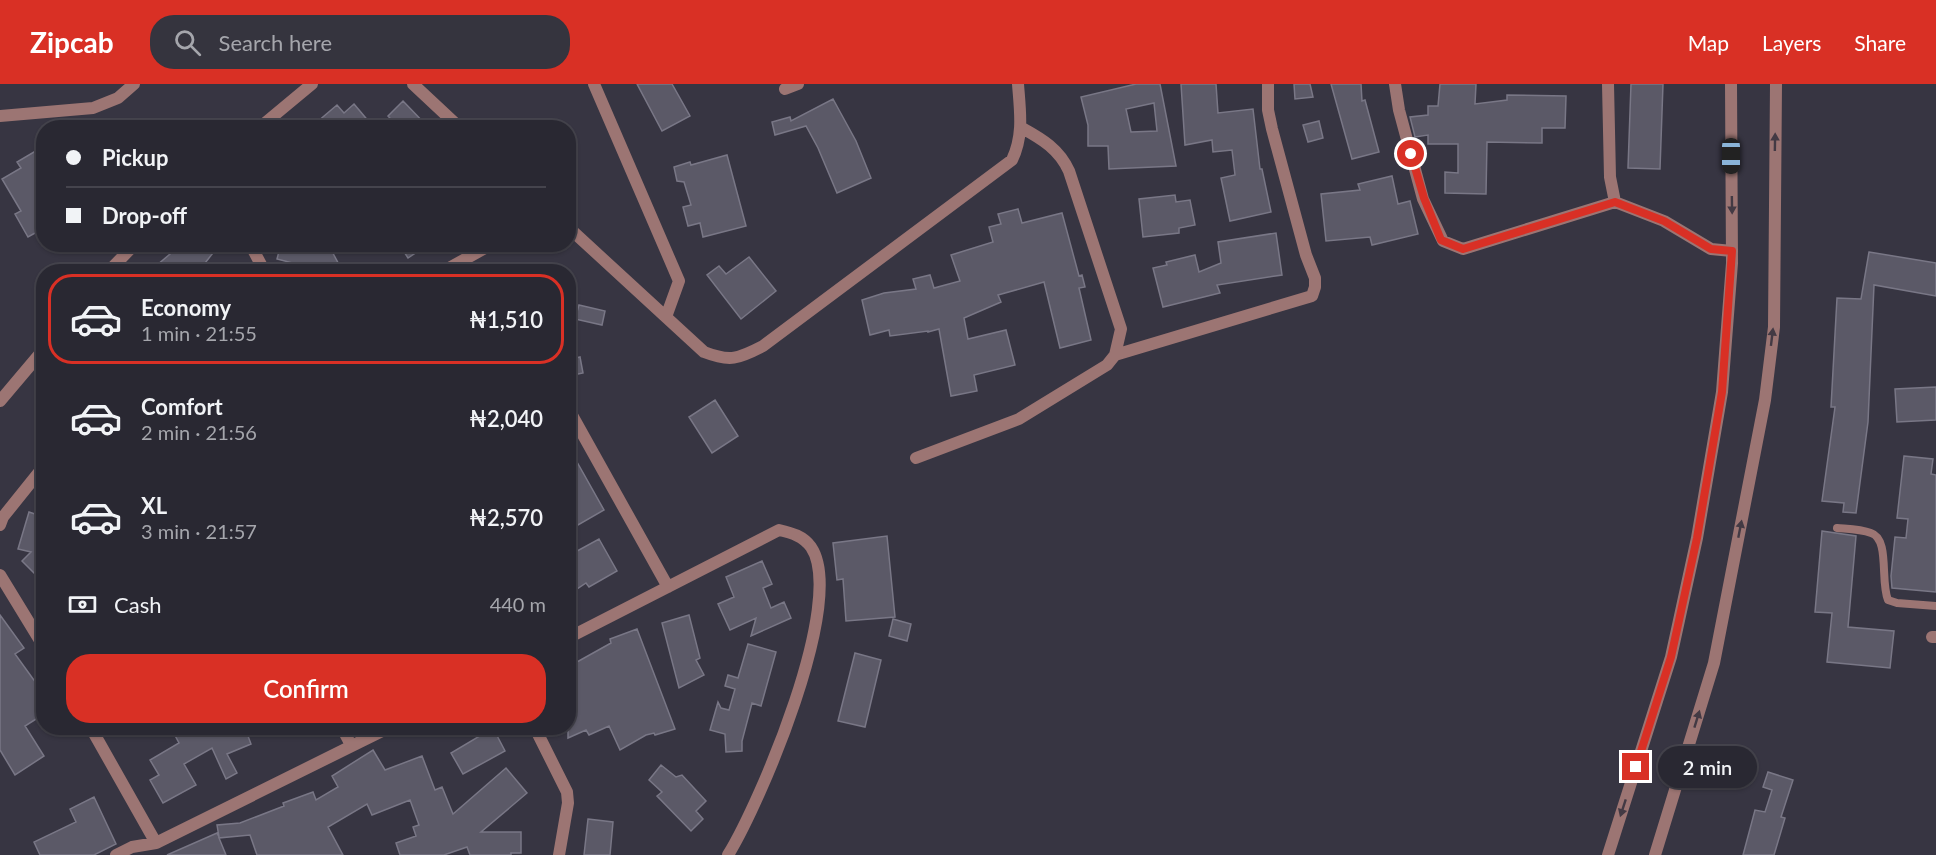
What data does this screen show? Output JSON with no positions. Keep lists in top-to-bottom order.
{
  "page": {
    "header": "Zipcab",
    "search": "Search here",
    "nav": ["Map", "Layers", "Share"],
    "banner": ["Pickup", "Drop-off"],
    "list": [
      {
        "name": "Economy",
        "note": "1 min · 21:55",
        "value": "₦1,510"
      },
      {
        "name": "Comfort",
        "note": "2 min · 21:56",
        "value": "₦2,040"
      },
      {
        "name": "XL",
        "note": "3 min · 21:57",
        "value": "₦2,570"
      }
    ],
    "pay": ["Cash", "440 m"],
    "buttons": "Confirm",
    "bubble": "2 min"
  }
}
